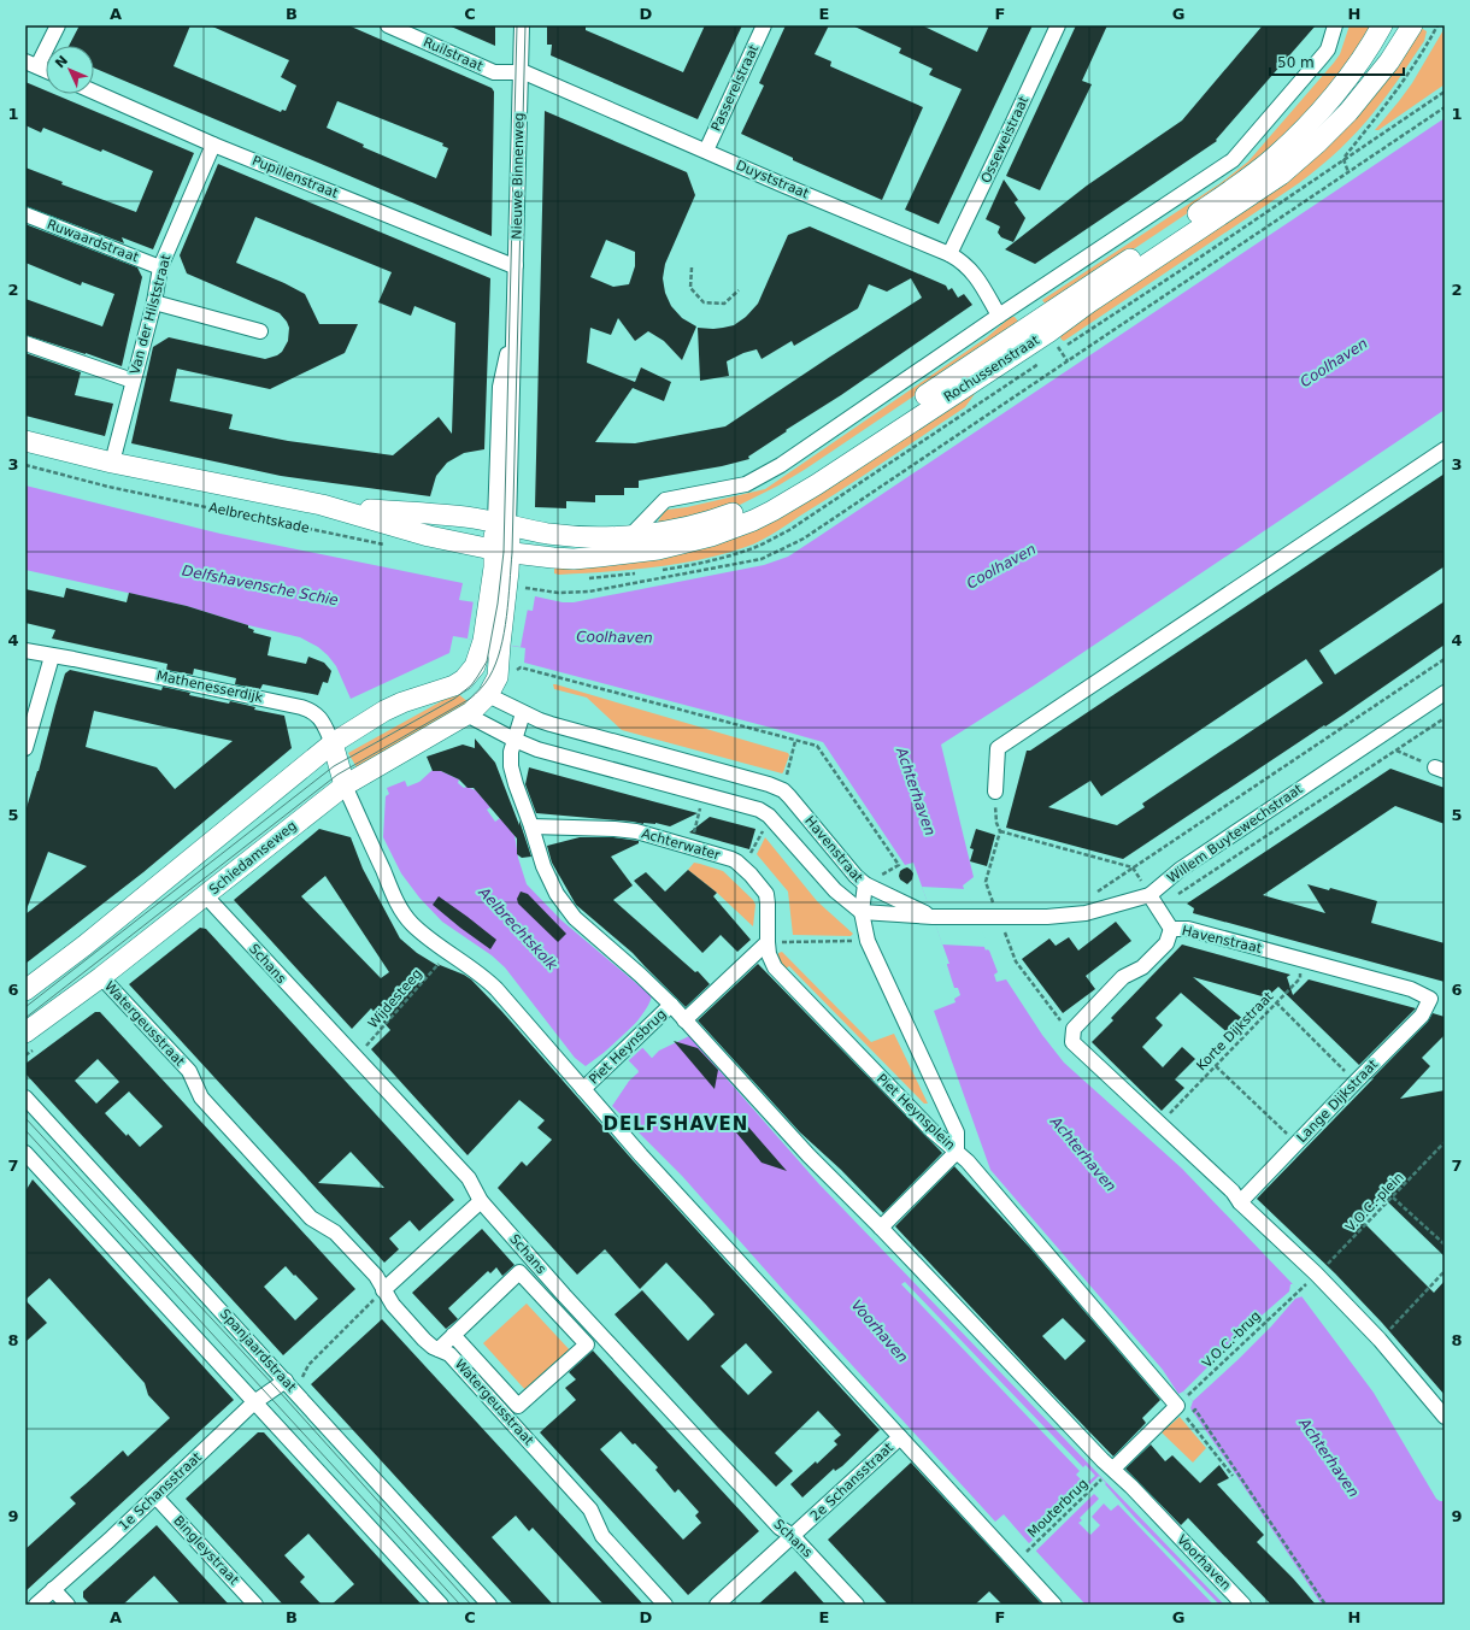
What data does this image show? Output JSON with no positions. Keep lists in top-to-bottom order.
{
  "streets": {
    "street": [
      "Ruilstraat",
      "Passerelstraat",
      "Osseweistraat",
      "Nieuwe Binnenweg",
      "Pupillenstraat",
      "Duyststraat",
      "Ruwaardstraat",
      "Van der Hilststraat",
      "Rochussenstraat",
      "Aelbrechtskade",
      "Mathenesserdijk",
      "Willem Buytewechstraat",
      "Achterwater",
      "Havenstraat",
      "Schiedamseweg",
      "Schans",
      "Watergeusstraat",
      "Piet Heynsbrug",
      "Lange Dijkstraat",
      "Piet Heynsplein",
      "Spanjaardstraat",
      "2e Schansstraat",
      "1e Schansstraat",
      "Bingleystraat",
      "Voorhaven"
    ],
    "path": [
      "Wijdesteeg",
      "Korte Dijkstraat",
      "V.O.C.-plein",
      "V.O.C.-brug",
      "Mouterbrug"
    ]
  },
  "crossings": [
    ["Ruilstraat", "Nieuwe Binnenweg"],
    ["Ruilstraat", "Duyststraat"],
    ["Passerelstraat", "Duyststraat"],
    ["Osseweistraat", "Duyststraat"],
    ["Nieuwe Binnenweg", "Pupillenstraat"],
    ["Nieuwe Binnenweg", "Duyststraat"],
    ["Nieuwe Binnenweg", "Rochussenstraat"],
    ["Nieuwe Binnenweg", "Aelbrechtskade"],
    ["Nieuwe Binnenweg", "Schiedamseweg"],
    ["Pupillenstraat", "Van der Hilststraat"],
    ["Ruwaardstraat", "Van der Hilststraat"],
    ["Van der Hilststraat", "Aelbrechtskade"],
    ["Rochussenstraat", "Aelbrechtskade"],
    ["Rochussenstraat", "Schiedamseweg"],
    ["Aelbrechtskade", "Schiedamseweg"],
    ["Mathenesserdijk", "Schiedamseweg"],
    ["Willem Buytewechstraat", "Havenstraat"],
    ["Achterwater", "Piet Heynsplein"],
    ["Havenstraat", "Schiedamseweg"],
    ["Havenstraat", "Korte Dijkstraat"],
    ["Havenstraat", "Lange Dijkstraat"],
    ["Havenstraat", "Piet Heynsplein"],
    ["Schiedamseweg", "Schans"],
    ["Schiedamseweg", "Watergeusstraat"],
    ["Schans", "Wijdesteeg"],
    ["Schans", "2e Schansstraat"],
    ["Korte Dijkstraat", "Lange Dijkstraat"],
    ["Spanjaardstraat", "1e Schansstraat"],
    ["1e Schansstraat", "Bingleystraat"],
    ["Mouterbrug", "Voorhaven"]
  ],
  "districts": ["DELFSHAVEN"],
  "water": [
    "Coolhaven",
    "Delfshavensche Schie",
    "Achterhaven",
    "Aelbrechtskolk",
    "Voorhaven"
  ],
  "scale_bar": "50 m",
  "north": "top left",
  "grid": {
    "columns": [
      "A",
      "B",
      "C",
      "D",
      "E",
      "F",
      "G",
      "H"
    ],
    "rows": [
      "1",
      "2",
      "3",
      "4",
      "5",
      "6",
      "7",
      "8",
      "9"
    ]
  }
}
